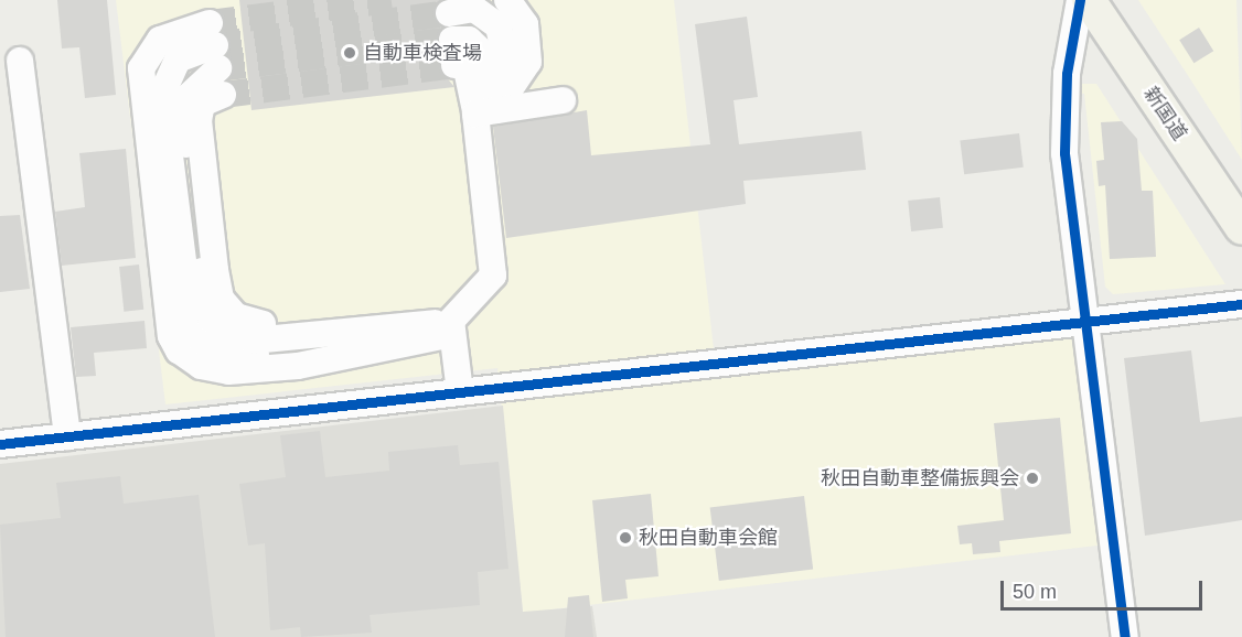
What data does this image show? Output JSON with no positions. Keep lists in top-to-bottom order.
{
  "streets": {
    "main road": ["新国道"]
  },
  "places": ["自動車検査場", "秋田自動車整備振興会", "秋田自動車会館"],
  "scale_bar": "50 m"
}
